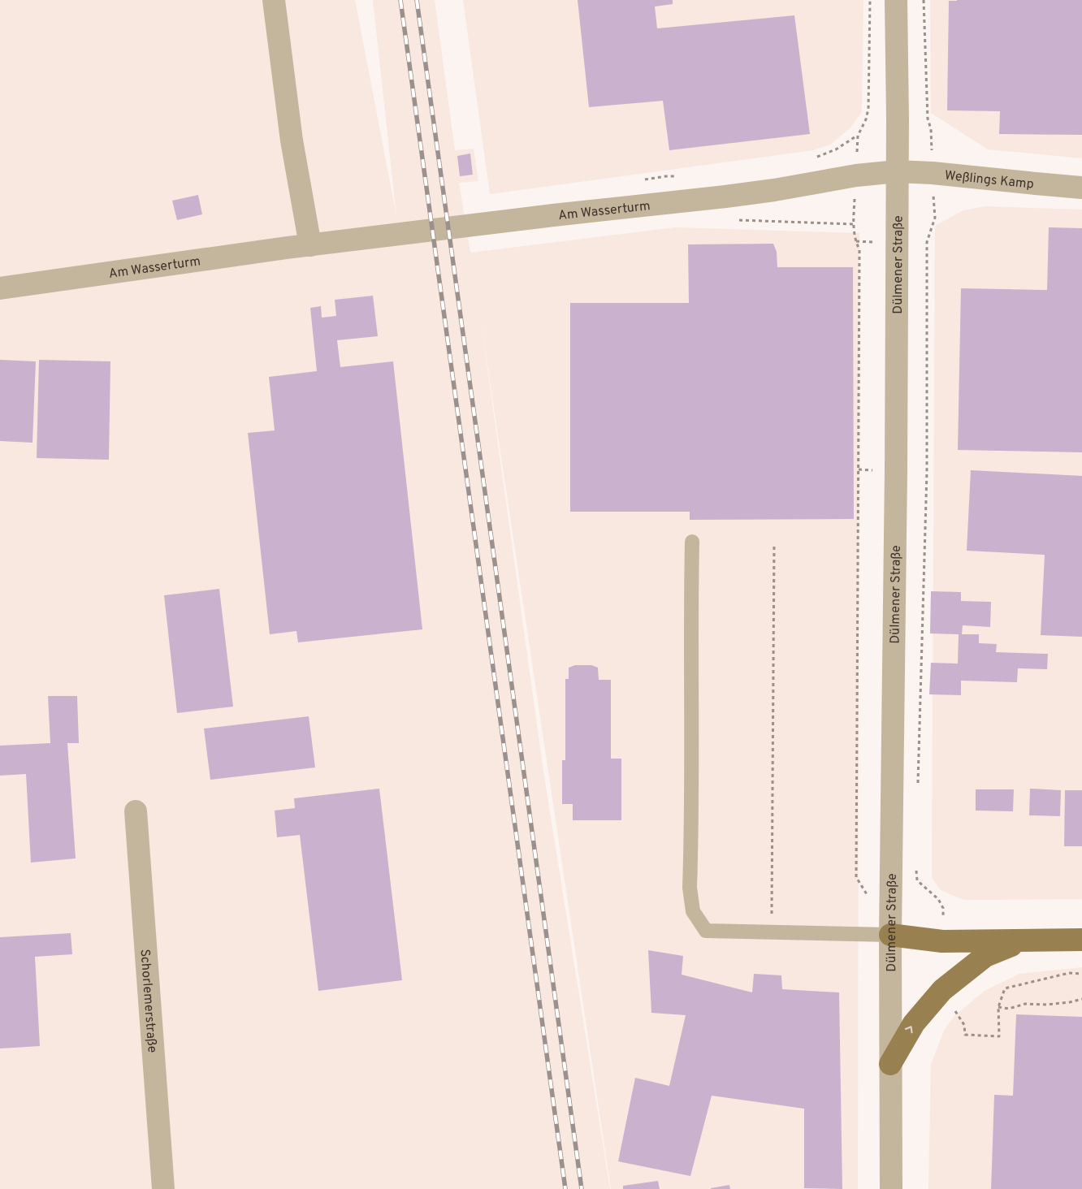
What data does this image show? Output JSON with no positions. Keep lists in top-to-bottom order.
{
  "streets": {
    "street": [
      "Weßlings Kamp",
      "Am Wasserturm",
      "Dülmener Straße",
      "Schorlemerstraße"
    ]
  },
  "crossings": [
    ["Weßlings Kamp", "Am Wasserturm"],
    ["Weßlings Kamp", "Dülmener Straße"],
    ["Am Wasserturm", "Dülmener Straße"]
  ]
}
